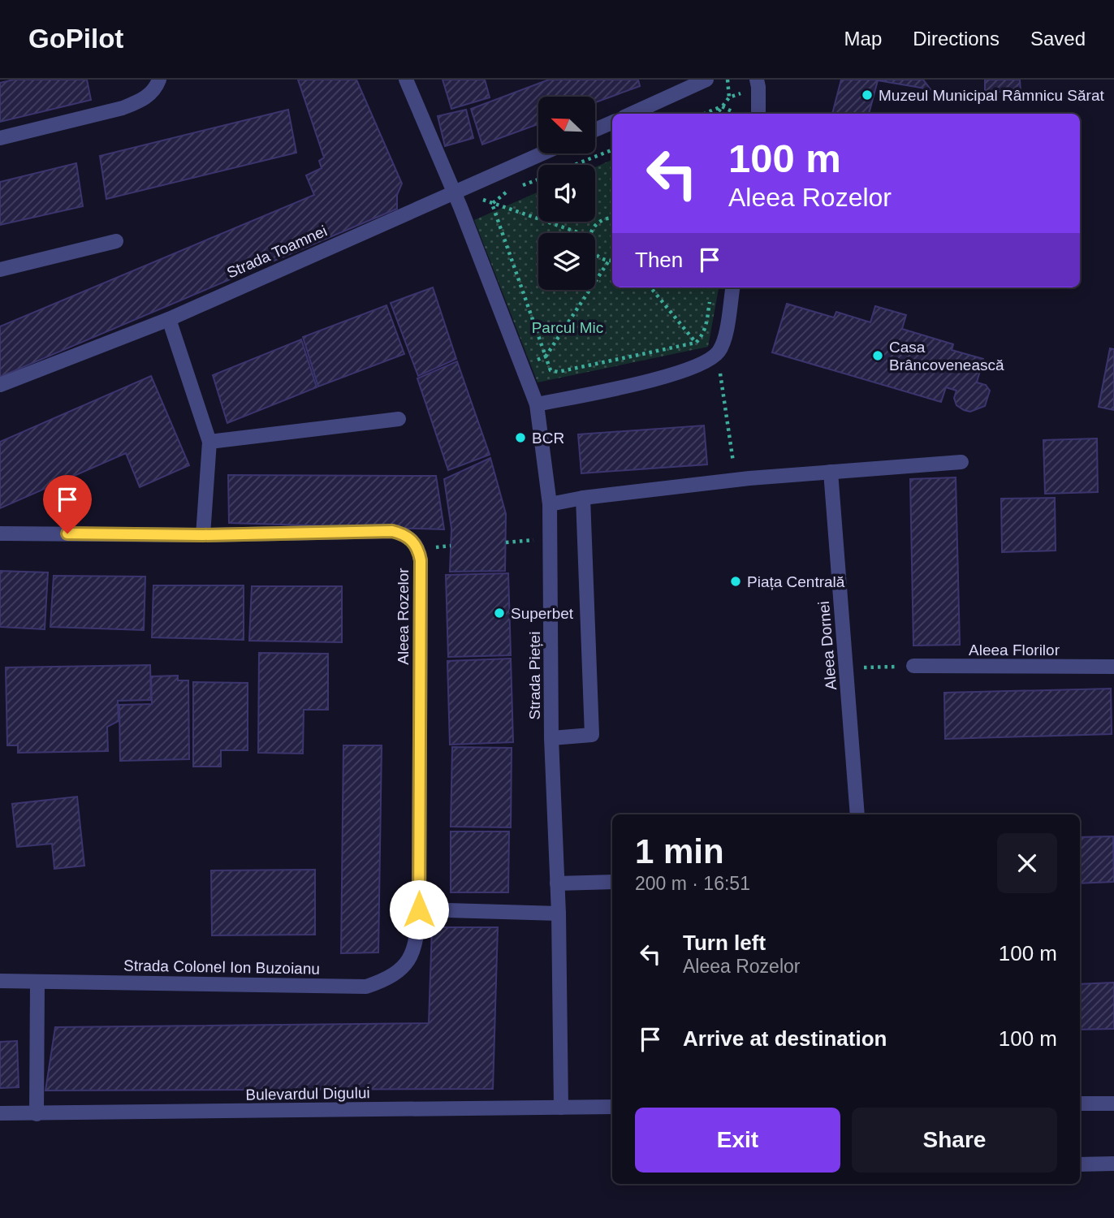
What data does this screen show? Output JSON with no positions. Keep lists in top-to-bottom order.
{
  "streets": {
    "street": [
      "Strada Toamnei",
      "Aleea Rozelor",
      "Aleea Dornei",
      "Aleea Florilor",
      "Strada Pieței",
      "Strada Colonel Ion Buzoianu",
      "Bulevardul Digului"
    ]
  },
  "crossings": [
    ["Strada Toamnei", "Strada Pieței"],
    ["Aleea Rozelor", "Strada Colonel Ion Buzoianu"],
    ["Strada Pieței", "Bulevardul Digului"]
  ],
  "parks": ["Parcul Mic"],
  "places": [
    "Muzeul Municipal Râmnicu Sărat",
    "Casa Brâncovenească",
    "BCR",
    "Piața Centrală",
    "Superbet"
  ],
  "north": "top left",
  "page": {
    "header": "GoPilot",
    "nav": ["Map", "Directions", "Saved"],
    "turn": ["100 m", "Aleea Rozelor"],
    "then": "Then",
    "heading": ["1 min", "200 m · 16:51"],
    "list": [
      {
        "name": "Turn left",
        "note": "Aleea Rozelor",
        "value": "100 m"
      },
      {
        "name": "Arrive at destination",
        "value": "100 m"
      }
    ],
    "buttons": ["Exit", "Share"]
  }
}
